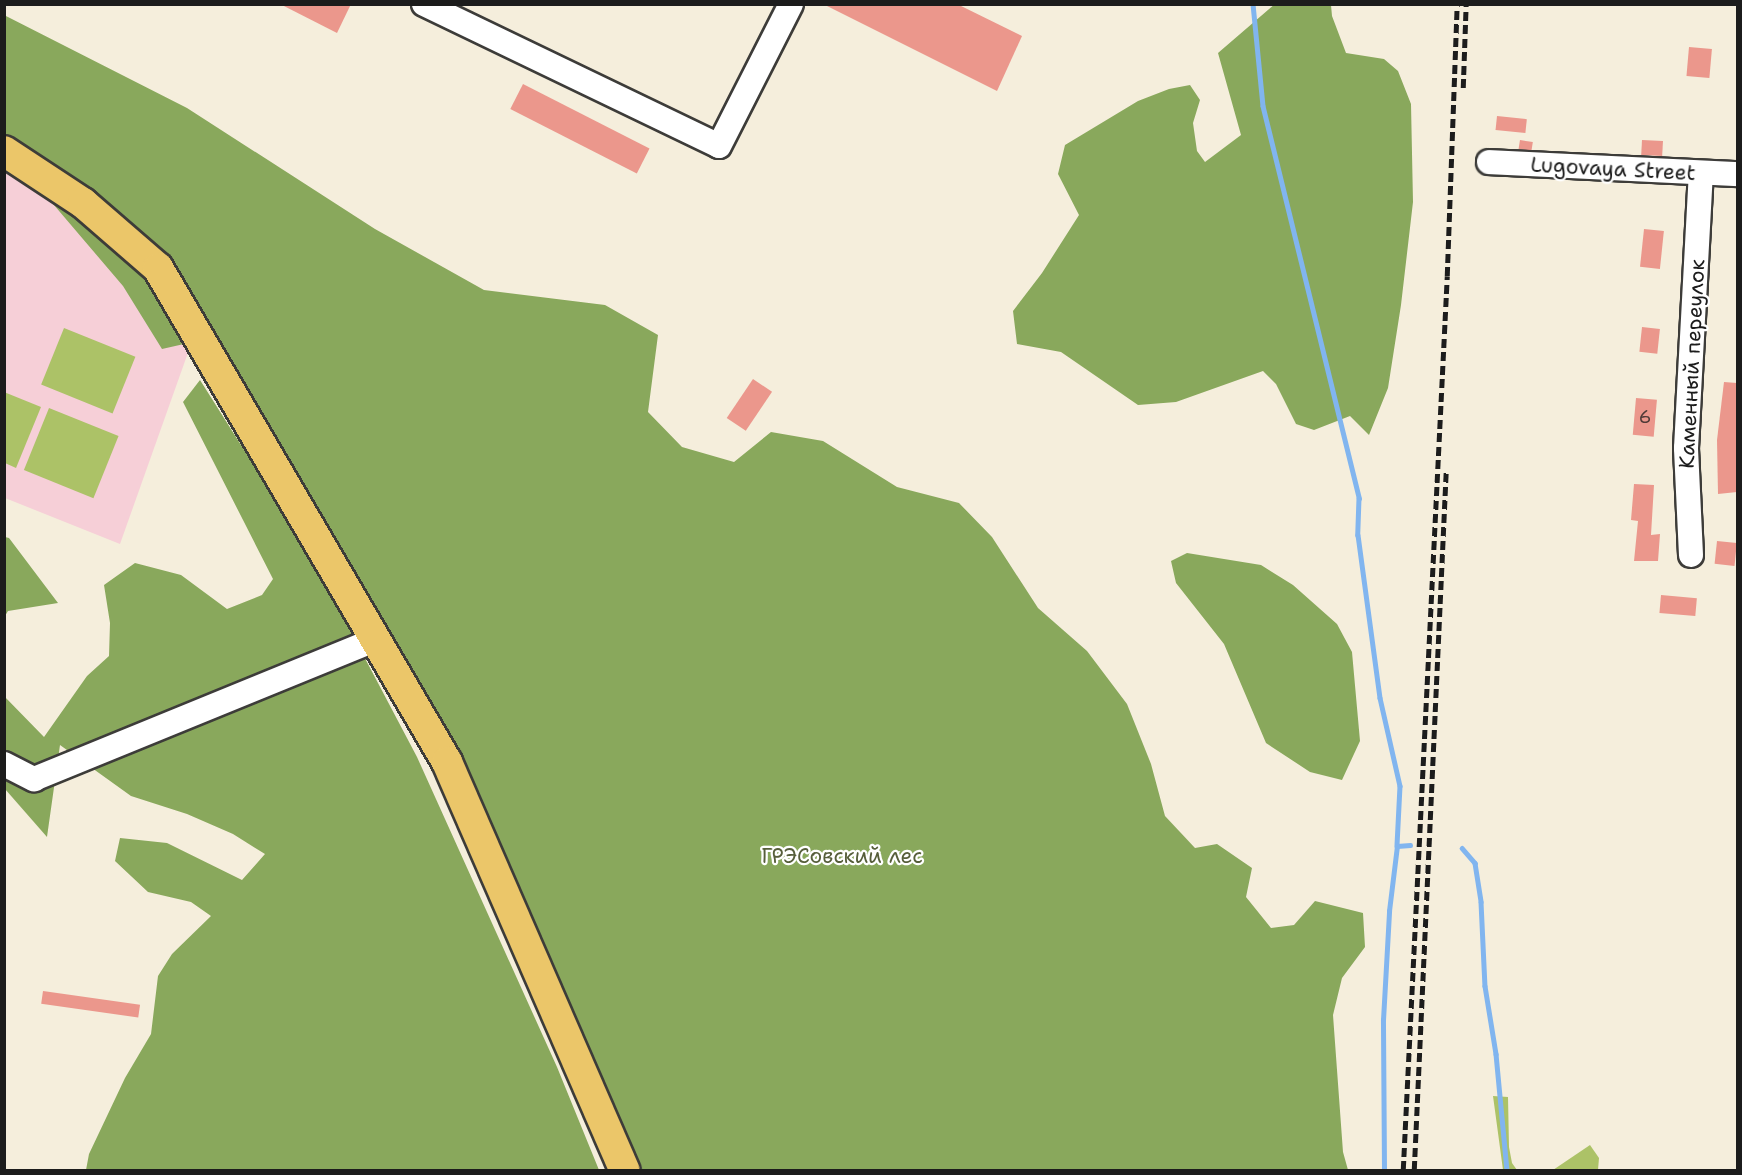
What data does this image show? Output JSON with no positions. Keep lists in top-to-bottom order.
{
  "streets": {
    "street": ["Lugovaya Street", "Каменный переулок"]
  },
  "crossings": [
    ["Lugovaya Street", "Каменный переулок"]
  ],
  "parks": ["ГРЭСовский лес"],
  "house_numbers": ["6"]
}
